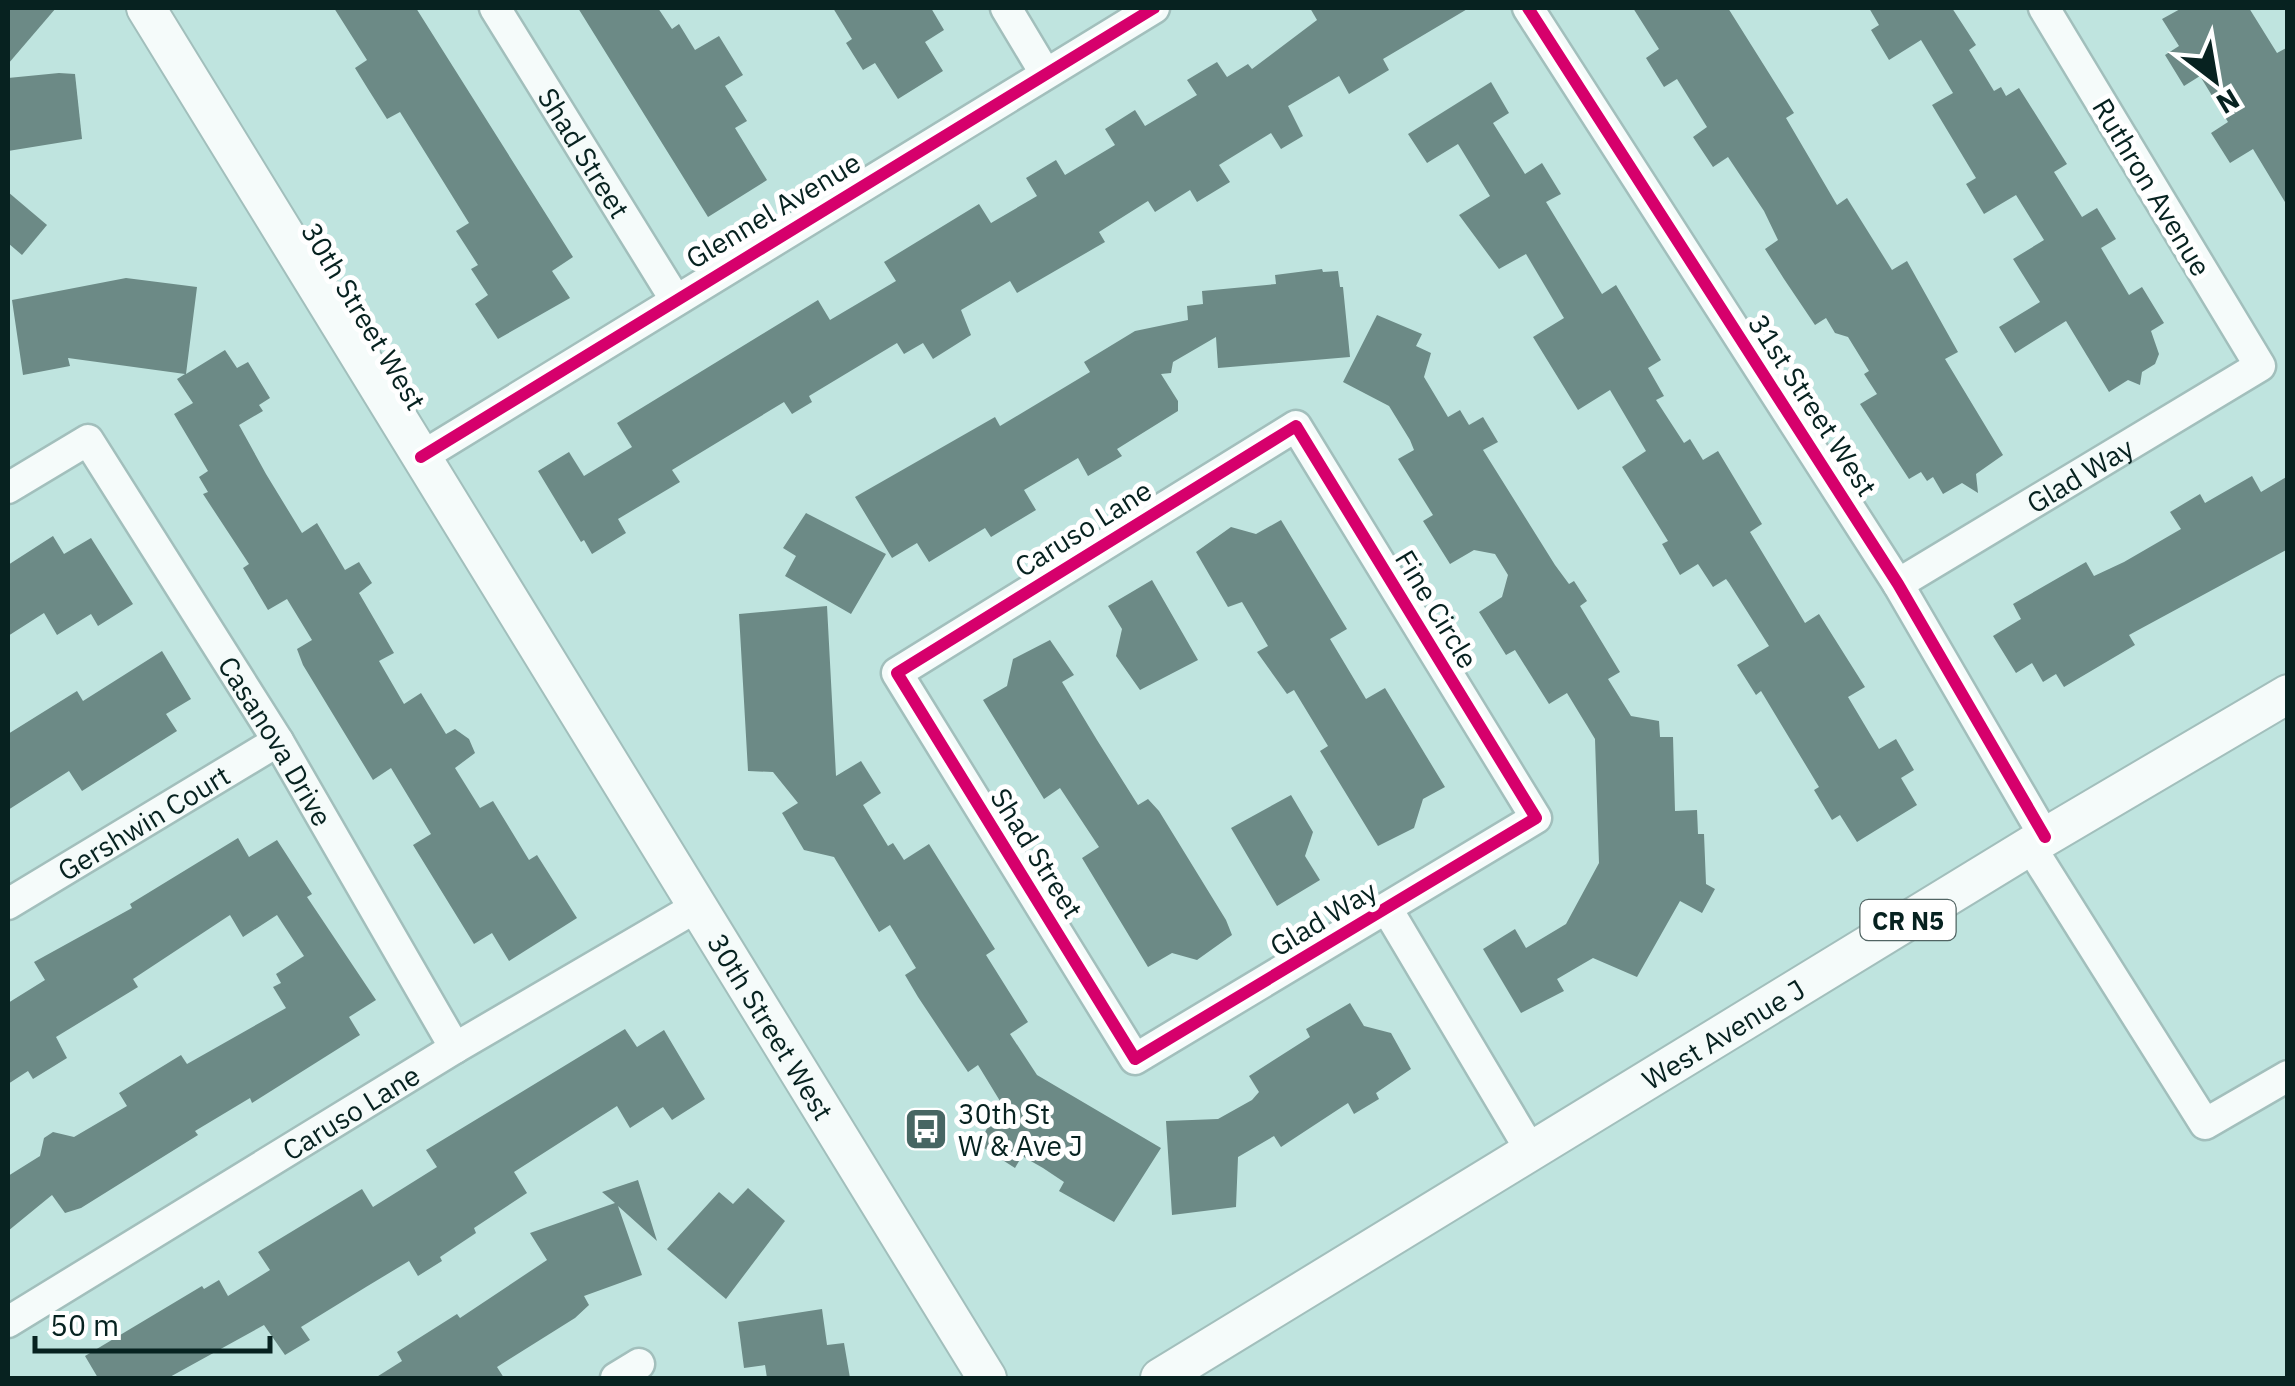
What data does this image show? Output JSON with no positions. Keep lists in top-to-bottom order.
{
  "streets": {
    "main road": ["30th Street West", "CR N5", "West Avenue J"],
    "street": [
      "Shad Street",
      "Ruthron Avenue",
      "Glennel Avenue",
      "31st Street West",
      "Glad Way",
      "Caruso Lane",
      "Fine Circle",
      "Casanova Drive",
      "Gershwin Court"
    ]
  },
  "crossings": [
    ["Shad Street", "Glennel Avenue"],
    ["Shad Street", "Glad Way"],
    ["Shad Street", "Caruso Lane"],
    ["Ruthron Avenue", "Glad Way"],
    ["Glennel Avenue", "30th Street West"],
    ["30th Street West", "Caruso Lane"],
    ["31st Street West", "Glad Way"],
    ["31st Street West", "West Avenue J"],
    ["Glad Way", "Fine Circle"],
    ["Caruso Lane", "Fine Circle"],
    ["Caruso Lane", "Casanova Drive"],
    ["Casanova Drive", "Gershwin Court"]
  ],
  "places": {
    "bus stop": ["30th St W & Ave J"]
  },
  "scale_bar": "50 m",
  "north": "bottom right"
}
